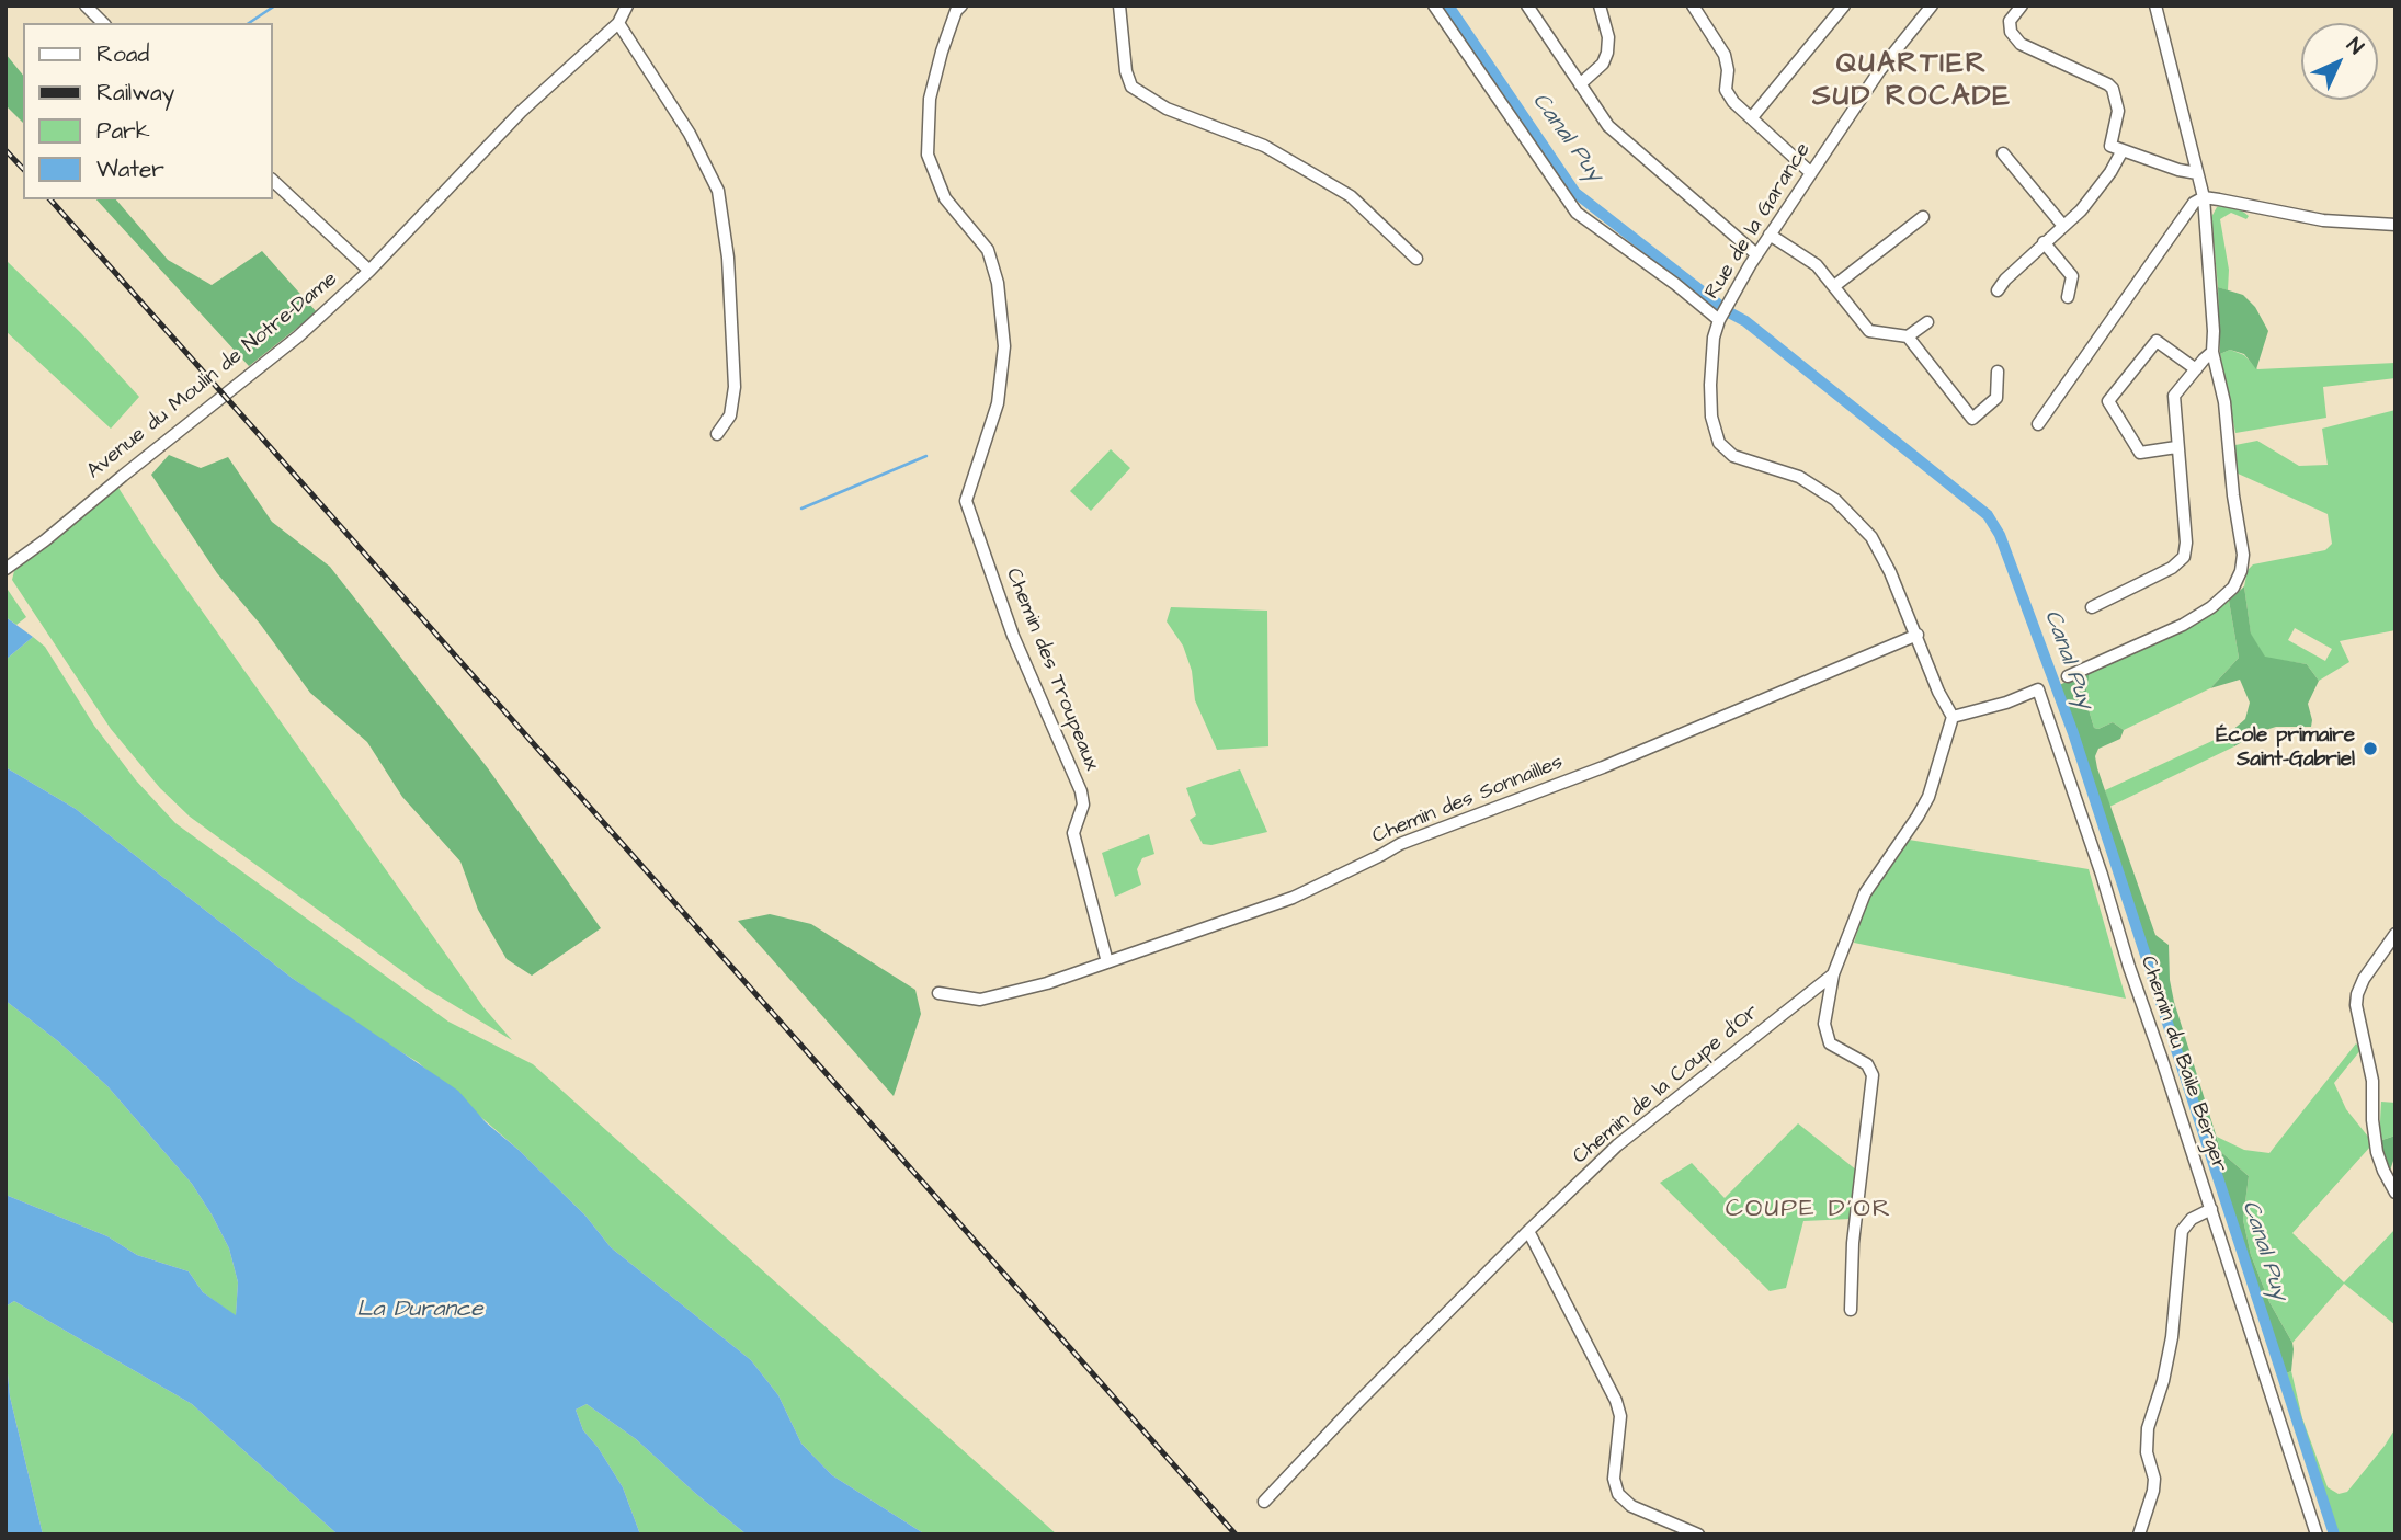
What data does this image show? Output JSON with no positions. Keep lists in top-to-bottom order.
{
  "streets": {
    "street": [
      "Rue de la Garance",
      "Avenue du Moulin de Notre-Dame",
      "Chemin des Troupeaux",
      "Chemin des Sonnailles",
      "Chemin du Baile Berger",
      "Chemin de la Coupe d'Or"
    ]
  },
  "crossings": [
    ["Rue de la Garance", "Chemin des Sonnailles"],
    ["Chemin des Troupeaux", "Chemin des Sonnailles"]
  ],
  "districts": ["QUARTIER SUD ROCADE", "COUPE D'OR"],
  "water": ["Canal Puy", "La Durance"],
  "places": ["École primaire Saint-Gabriel"],
  "legend": [
    "Road",
    "Railway",
    "Park",
    "Water"
  ],
  "north": "top right"
}
